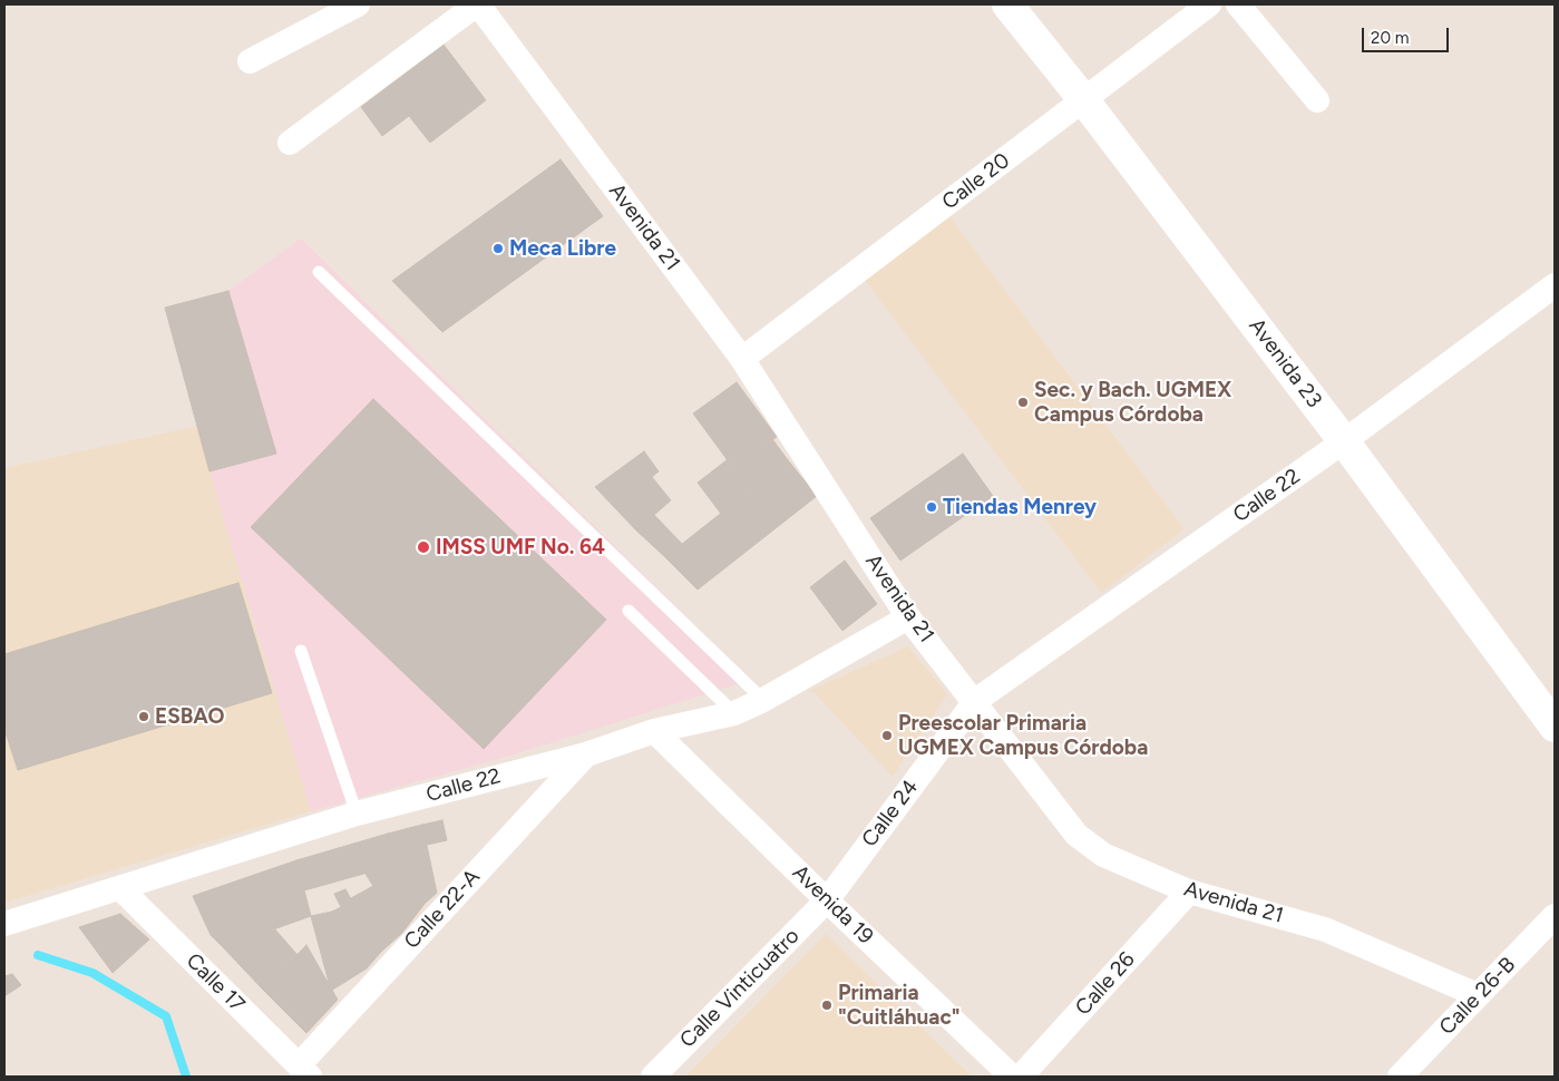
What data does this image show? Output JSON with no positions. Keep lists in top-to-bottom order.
{
  "streets": {
    "street": [
      "Calle 20",
      "Avenida 21",
      "Avenida 23",
      "Calle 22",
      "Calle 24",
      "Avenida 19",
      "Calle 22-A",
      "Calle 17",
      "Calle 26",
      "Calle Vinticuatro",
      "Calle 26-B"
    ]
  },
  "crossings": [
    ["Calle 20", "Avenida 21"],
    ["Calle 20", "Avenida 23"],
    ["Avenida 21", "Calle 22"],
    ["Avenida 21", "Calle 24"],
    ["Avenida 21", "Calle 26"],
    ["Avenida 21", "Calle 26-B"],
    ["Avenida 23", "Calle 22"],
    ["Calle 22", "Calle 24"],
    ["Calle 22", "Avenida 19"],
    ["Calle 22", "Calle 22-A"],
    ["Calle 22", "Calle 17"],
    ["Calle 24", "Avenida 19"],
    ["Calle 24", "Calle Vinticuatro"],
    ["Avenida 19", "Calle Vinticuatro"],
    ["Calle 22-A", "Calle 17"]
  ],
  "places": [
    "Meca Libre",
    "Sec. y Bach. UGMEX Campus Córdoba",
    "Tiendas Menrey",
    "IMSS UMF No. 64",
    "ESBAO",
    "Preescolar Primaria UGMEX Campus Córdoba",
    "Primaria \"Cuitláhuac\""
  ],
  "scale_bar": "20 m"
}
